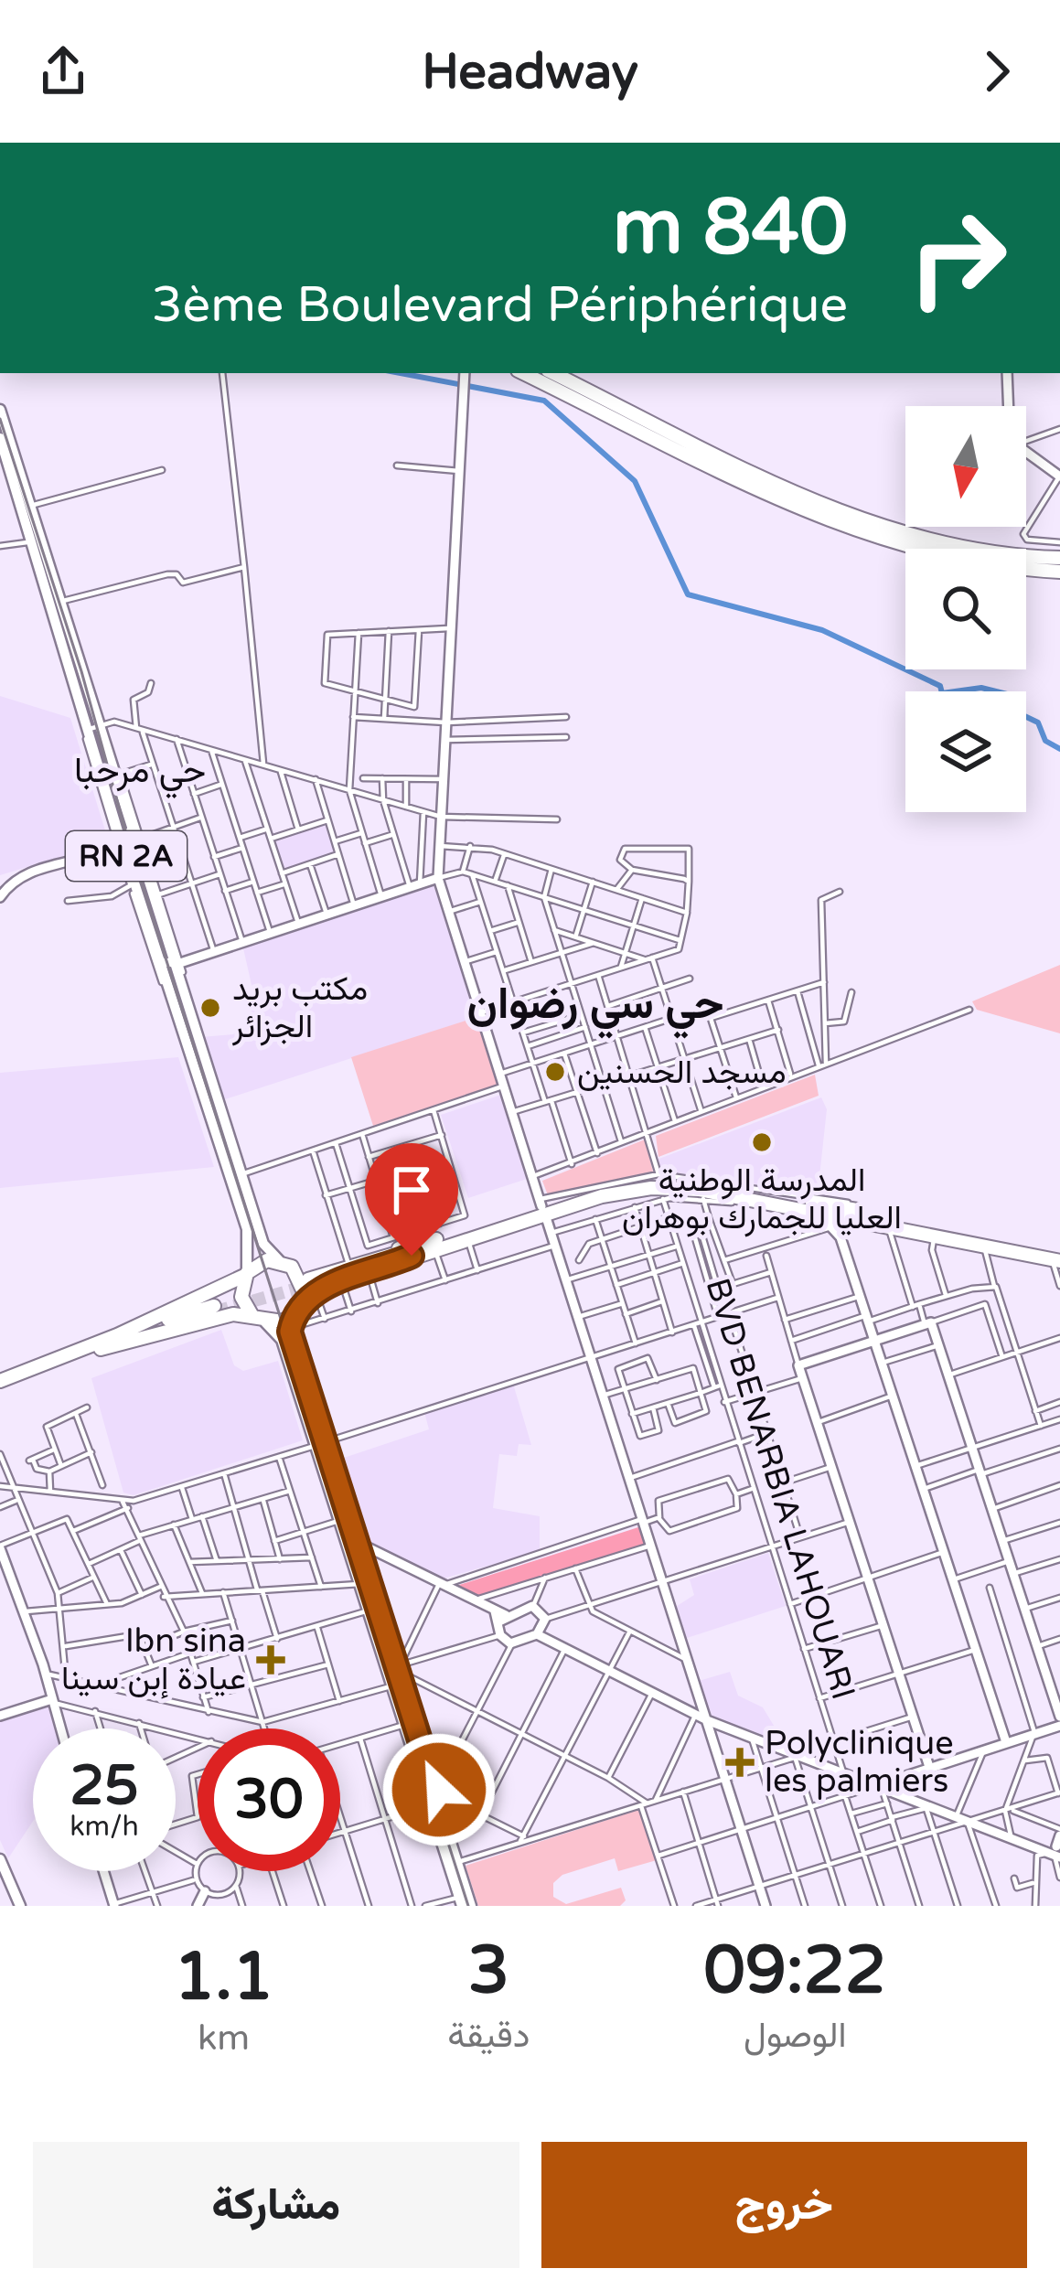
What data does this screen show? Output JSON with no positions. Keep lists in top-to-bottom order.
{
  "streets": {
    "main road": ["RN 2A"],
    "street": ["BVD BENARBIA LAHOUARI"]
  },
  "districts": ["حي مرحبا", "حي سي رضوان"],
  "places": {
    "other": ["مكتب بريد الجزائر", "مسجد الحسنين", "المدرسة الوطنية العليا للجمارك بوهران"],
    "health": ["Ibn sina عيادة إبن سينا", "Polyclinique les palmiers"]
  },
  "north": "bottom",
  "page": {
    "header": "Headway",
    "turn": ["840 m", "3ème Boulevard Périphérique"],
    "speed": "25 km/h",
    "limit": "30",
    "eta": [
      "09:22",
      "الوصول",
      "3",
      "دقيقة",
      "1.1",
      "km"
    ],
    "buttons": ["خروج", "مشاركة"]
  }
}
